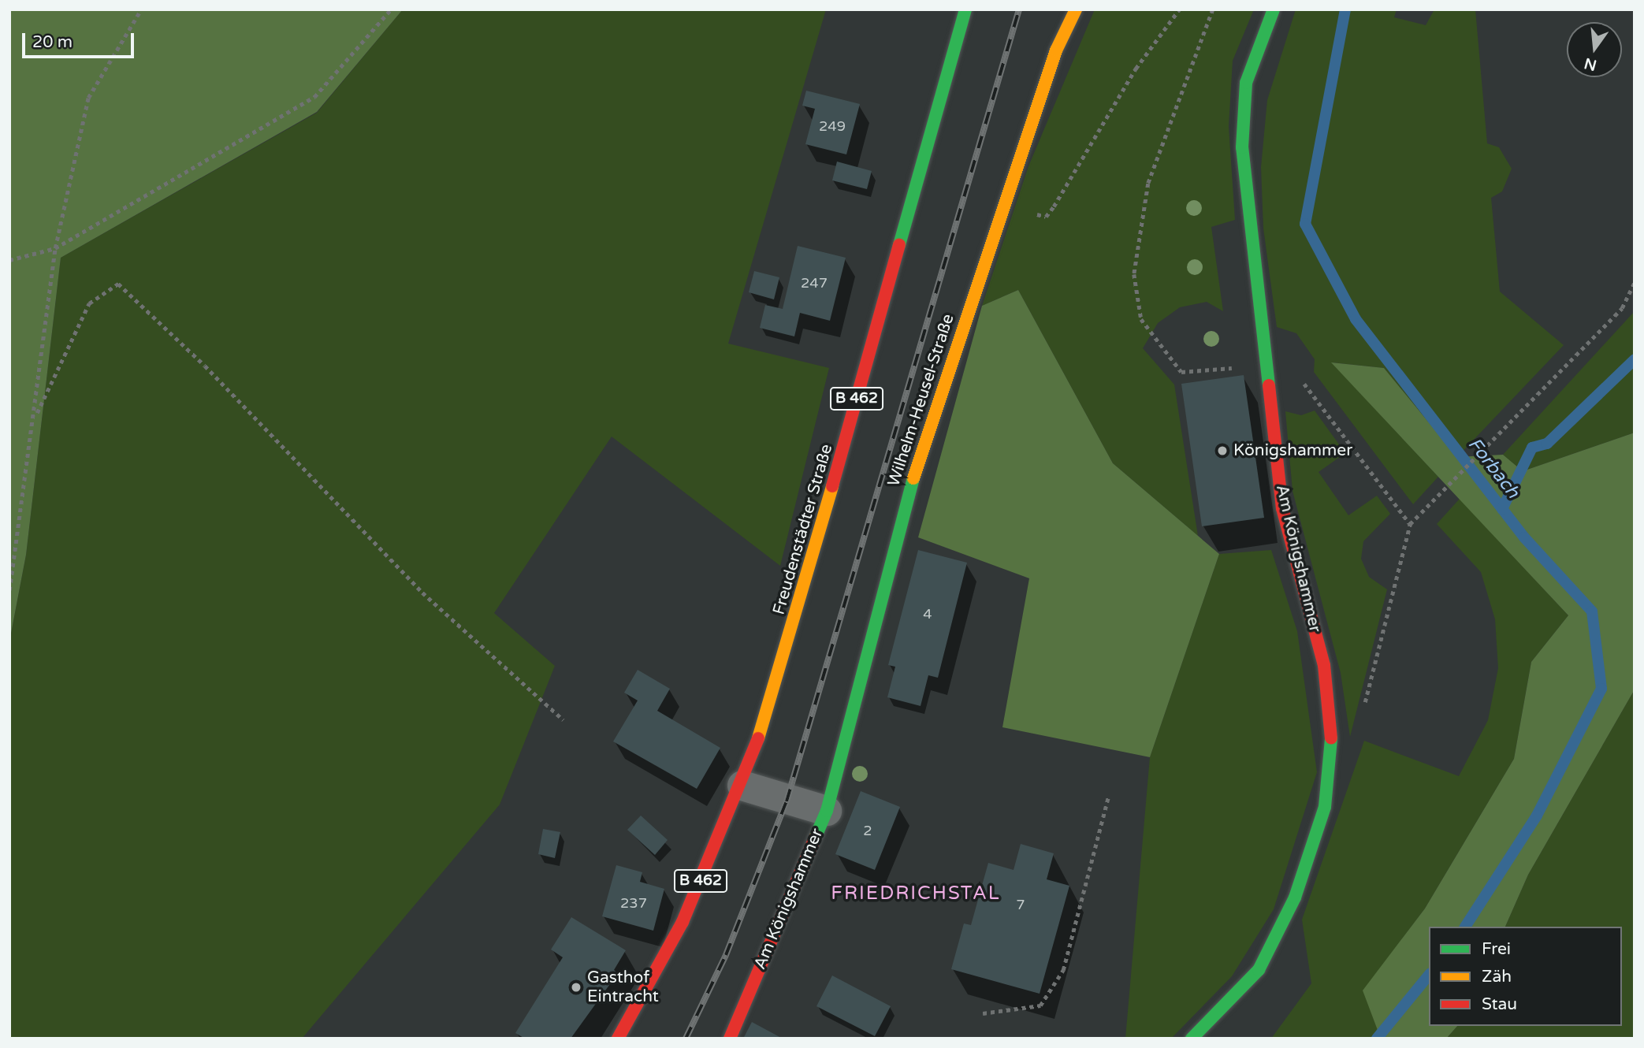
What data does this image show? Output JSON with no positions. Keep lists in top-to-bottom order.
{
  "streets": {
    "street": [
      "B 462",
      "Wilhelm-Heusel-Straße",
      "Freudenstädter Straße",
      "Am Königshammer"
    ]
  },
  "crossings": [
    ["Wilhelm-Heusel-Straße", "Am Königshammer"],
    ["Freudenstädter Straße", "Am Königshammer"]
  ],
  "districts": ["FRIEDRICHSTAL"],
  "water": ["Forbach"],
  "places": ["Königshammer", "Gasthof Eintracht"],
  "house_numbers": [
    "249",
    "247",
    "4",
    "2",
    "237",
    "7"
  ],
  "legend": ["Frei", "Zäh", "Stau"],
  "scale_bar": "20 m",
  "north": "bottom"
}
